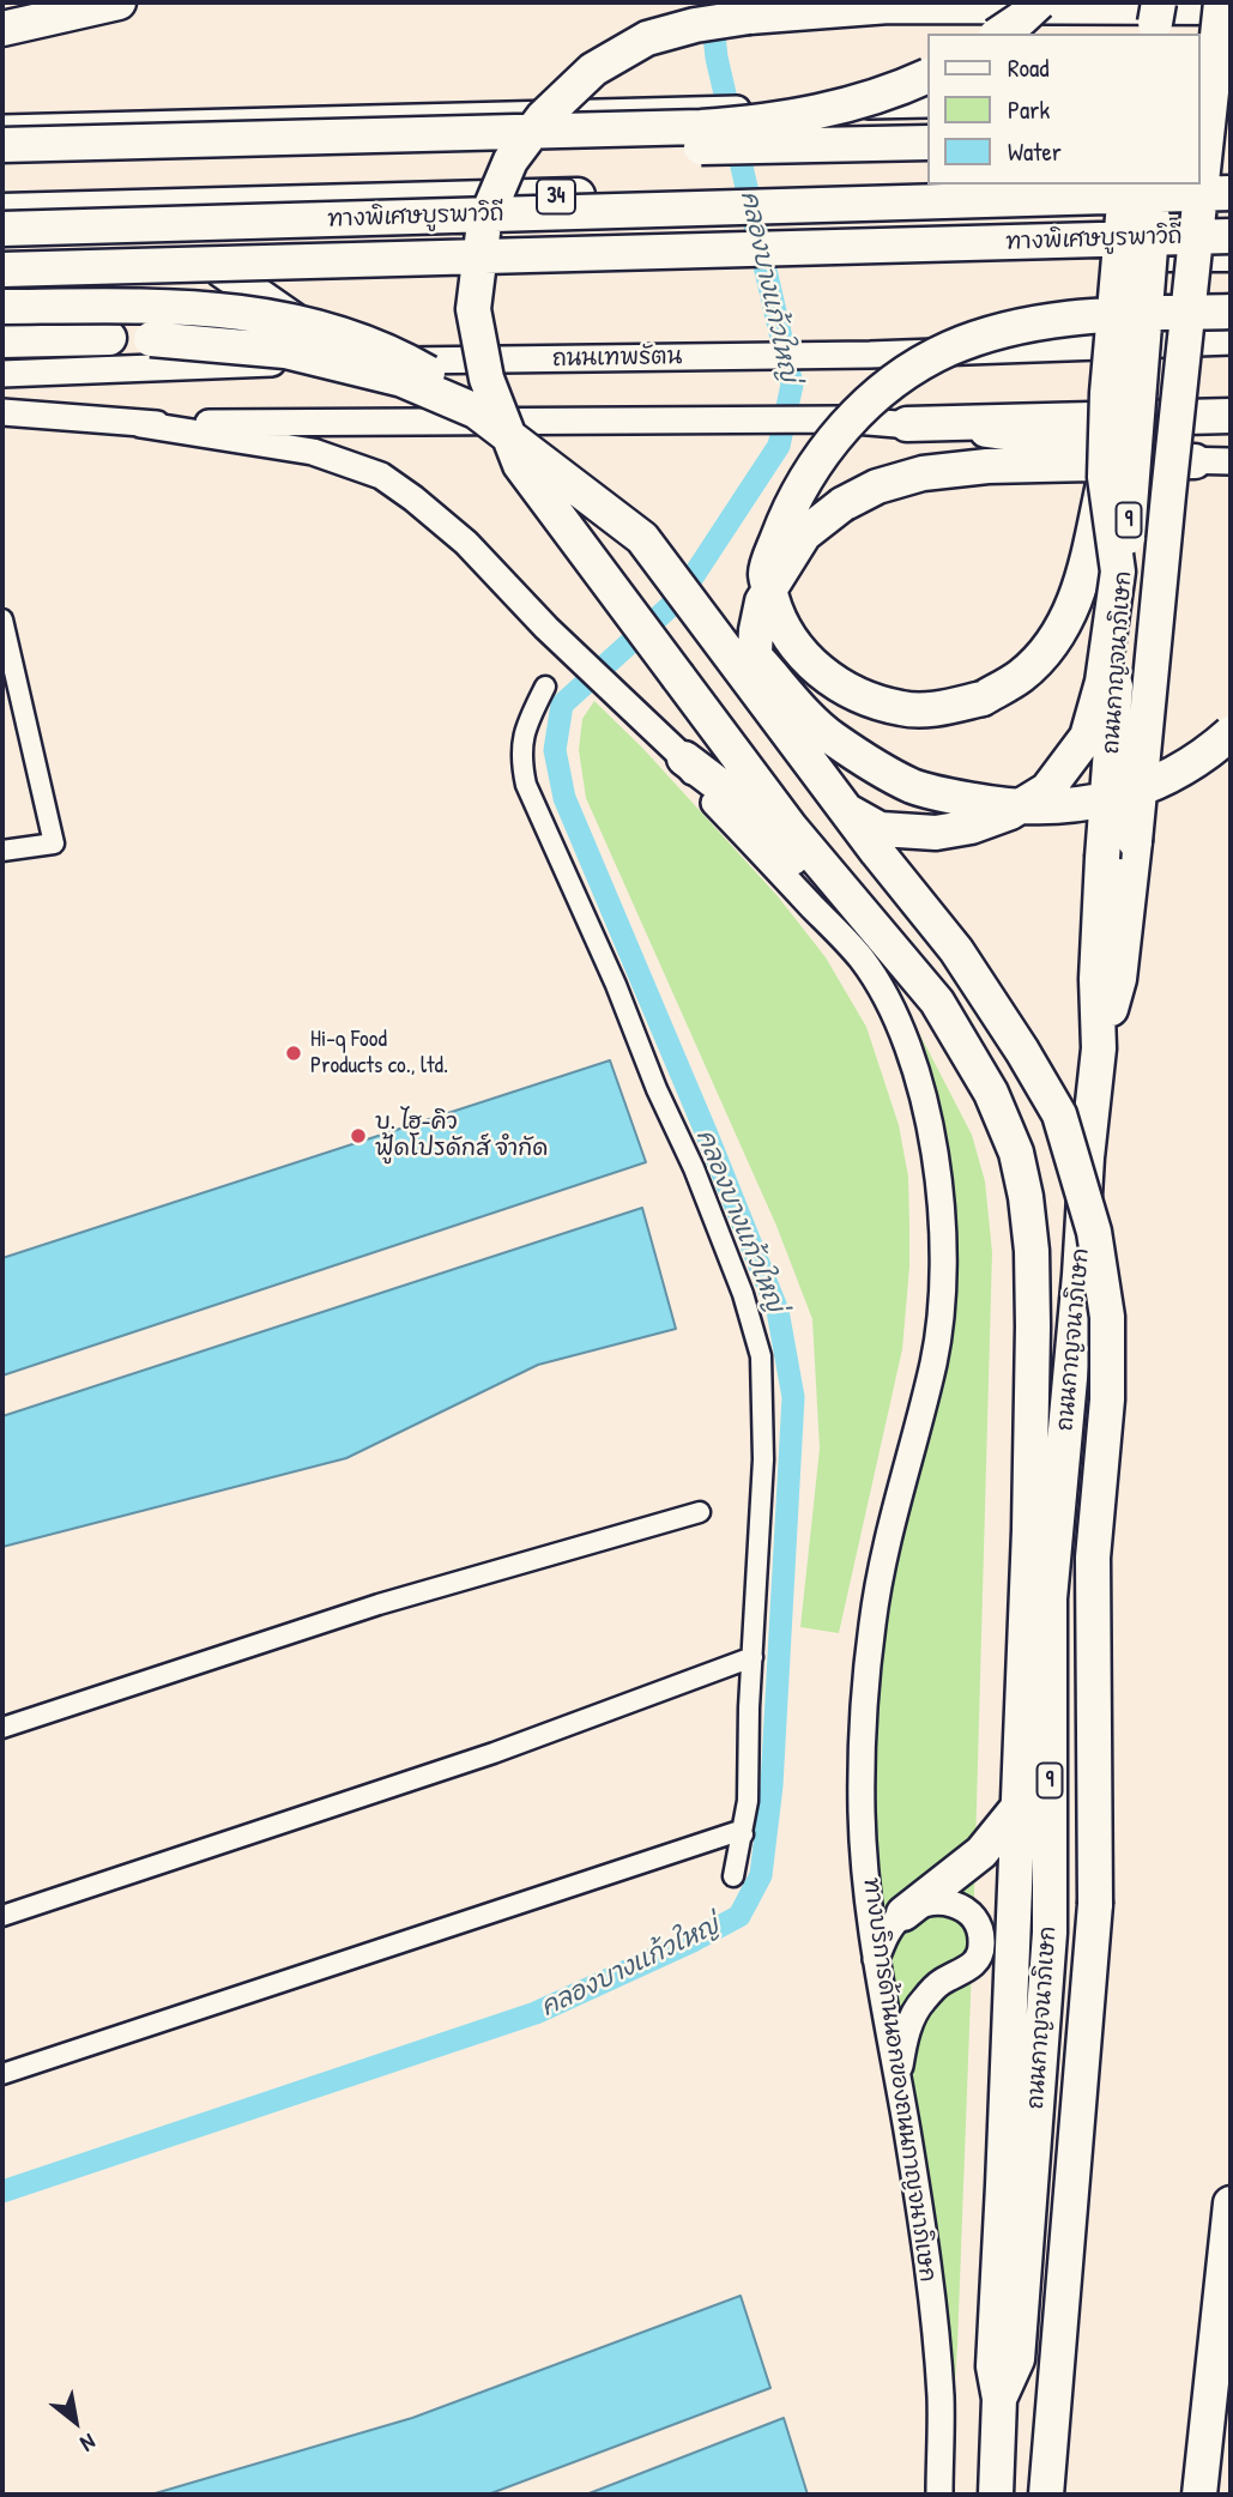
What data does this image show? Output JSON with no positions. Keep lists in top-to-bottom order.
{
  "streets": {
    "highway": [
      "34",
      "ทางพิเศษบูรพาวิถี",
      "9",
      "ถนนกาญจนาภิเษก"
    ],
    "main road": ["ถนนเทพรัตน", "ทางบริการด้านนอกของถนนกาญจนาภิเษก"]
  },
  "water": ["คลองบางแก้วใหญ่"],
  "places": ["Hi-q Food Products co., ltd.", "บ. ไฮ-คิว ฟู้ดโปรดักส์ จำกัด"],
  "legend": ["Road", "Park", "Water"],
  "north": "bottom right"
}
